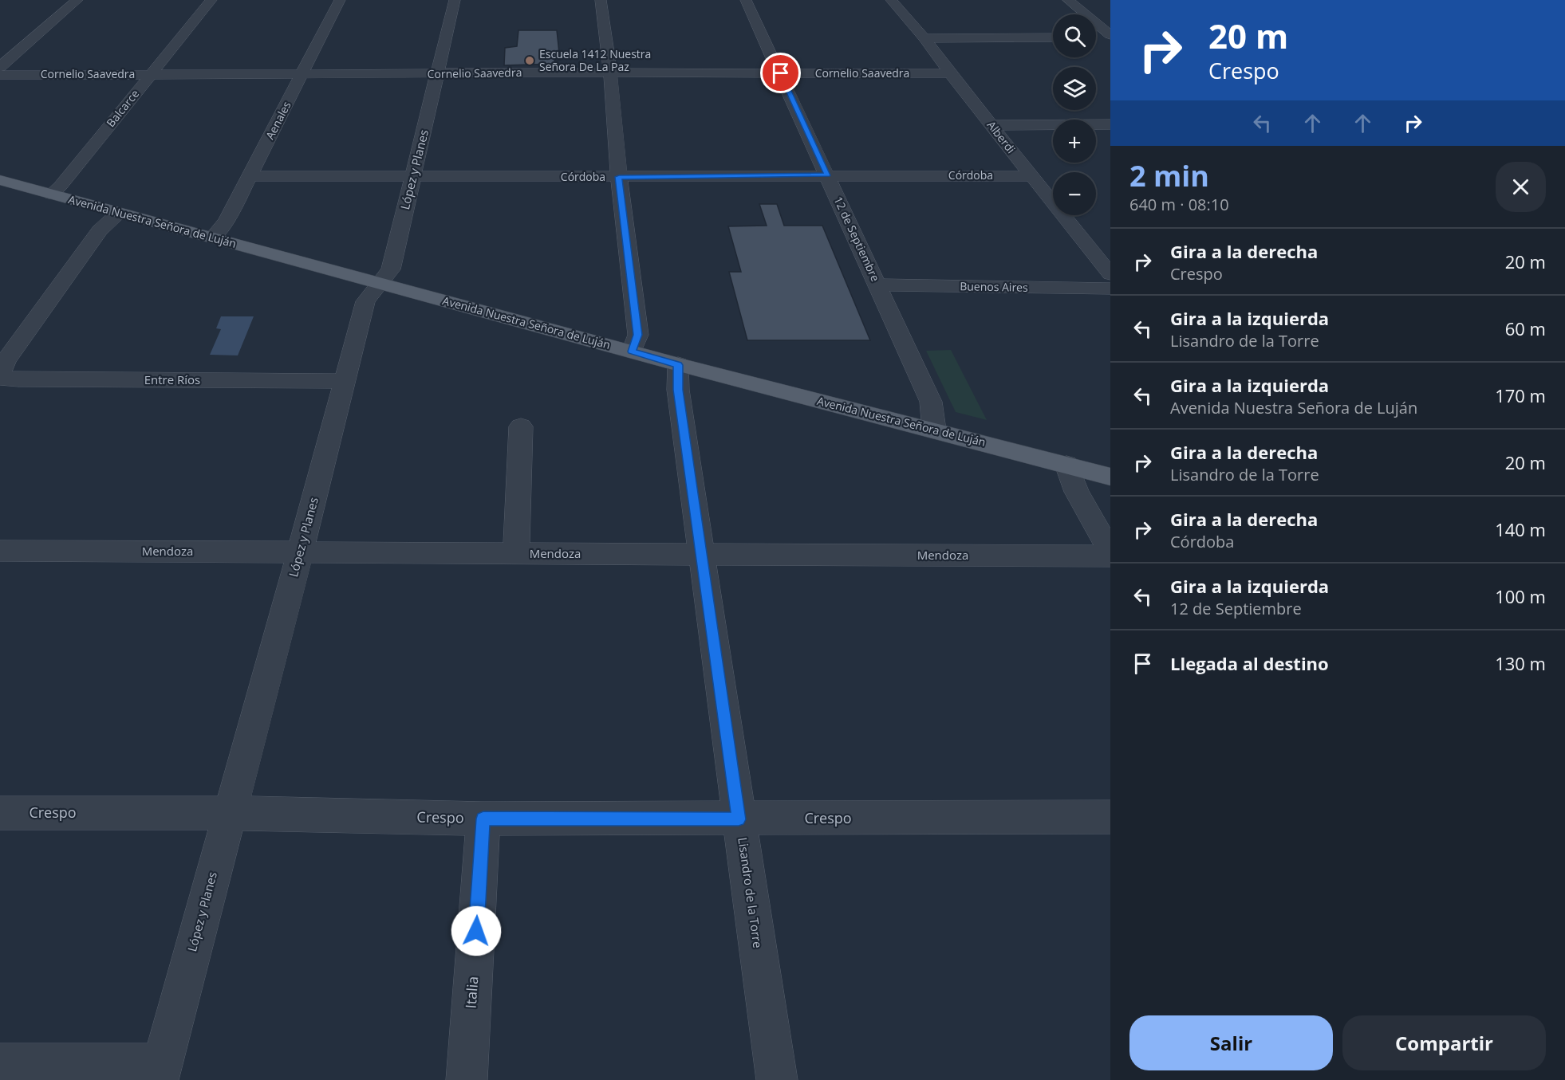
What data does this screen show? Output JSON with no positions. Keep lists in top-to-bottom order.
{
  "streets": {
    "main road": ["Avenida Nuestra Señora de Luján"],
    "street": [
      "Cornelio Saavedra",
      "Balcarce",
      "Aenales",
      "Alberdi",
      "López y Planes",
      "Córdoba",
      "12 de Septiembre",
      "Buenos Aires",
      "Entre Ríos",
      "Mendoza",
      "Crespo",
      "Lisandro de la Torre",
      "Italia"
    ]
  },
  "crossings": [
    ["Cornelio Saavedra", "Balcarce"],
    ["Cornelio Saavedra", "Aenales"],
    ["Cornelio Saavedra", "Alberdi"],
    ["Cornelio Saavedra", "López y Planes"],
    ["Cornelio Saavedra", "12 de Septiembre"],
    ["Balcarce", "Avenida Nuestra Señora de Luján"],
    ["Aenales", "Córdoba"],
    ["Aenales", "Avenida Nuestra Señora de Luján"],
    ["Alberdi", "Córdoba"],
    ["López y Planes", "Córdoba"],
    ["López y Planes", "Avenida Nuestra Señora de Luján"],
    ["López y Planes", "Entre Ríos"],
    ["López y Planes", "Mendoza"],
    ["López y Planes", "Crespo"],
    ["Córdoba", "12 de Septiembre"],
    ["Avenida Nuestra Señora de Luján", "12 de Septiembre"],
    ["Avenida Nuestra Señora de Luján", "Lisandro de la Torre"],
    ["12 de Septiembre", "Buenos Aires"],
    ["Mendoza", "Lisandro de la Torre"],
    ["Crespo", "Lisandro de la Torre"],
    ["Crespo", "Italia"]
  ],
  "places": ["Escuela 1412 Nuestra Señora De La Paz"],
  "page": {
    "turn": ["20 m", "Crespo"],
    "map_buttons": ["+", "−"],
    "heading": ["2 min", "640 m · 08:10"],
    "list": [
      {
        "name": "Gira a la derecha",
        "note": "Crespo",
        "value": "20 m"
      },
      {
        "name": "Gira a la izquierda",
        "note": "Lisandro de la Torre",
        "value": "60 m"
      },
      {
        "name": "Gira a la izquierda",
        "note": "Avenida Nuestra Señora de Luján",
        "value": "170 m"
      },
      {
        "name": "Gira a la derecha",
        "note": "Lisandro de la Torre",
        "value": "20 m"
      },
      {
        "name": "Gira a la derecha",
        "note": "Córdoba",
        "value": "140 m"
      },
      {
        "name": "Gira a la izquierda",
        "note": "12 de Septiembre",
        "value": "100 m"
      },
      {
        "name": "Llegada al destino",
        "value": "130 m"
      }
    ],
    "buttons": ["Salir", "Compartir"]
  }
}
